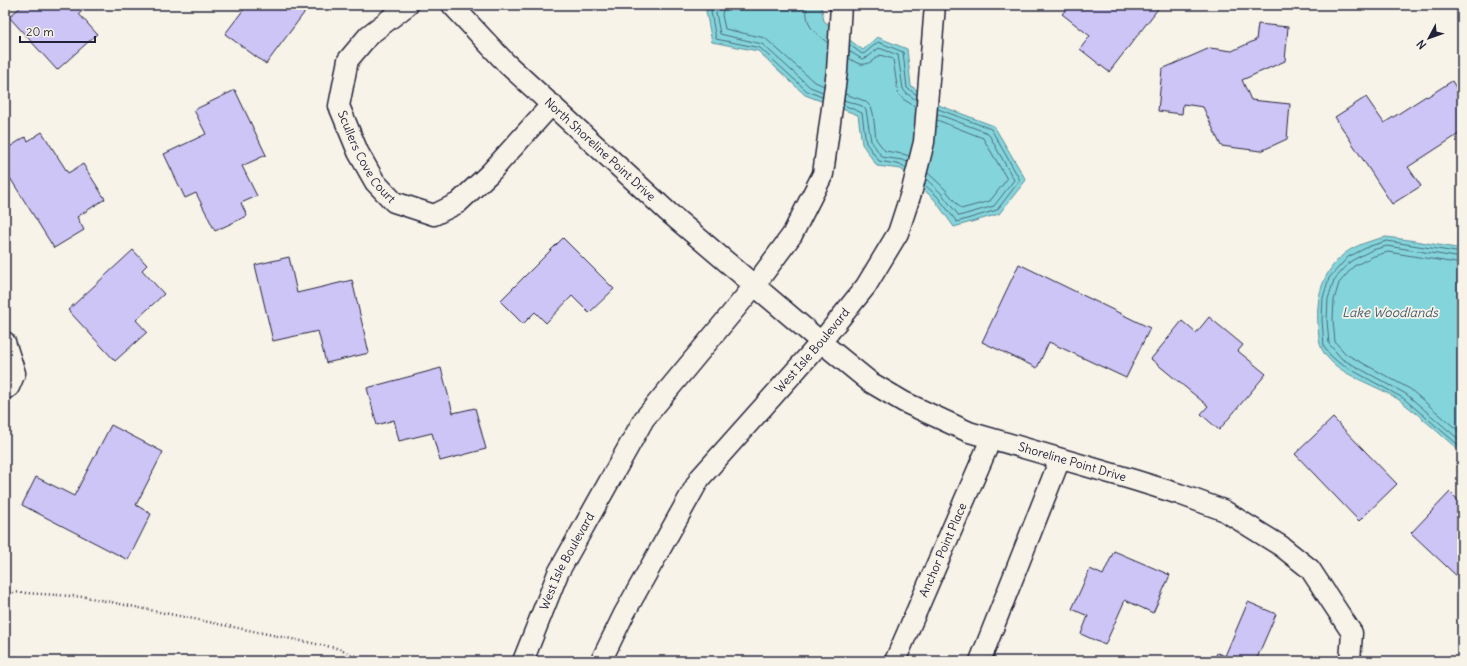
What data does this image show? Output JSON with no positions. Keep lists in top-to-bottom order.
{
  "streets": {
    "street": [
      "North Shoreline Point Drive",
      "Scullers Cove Court",
      "West Isle Boulevard",
      "Shoreline Point Drive",
      "Anchor Point Place"
    ]
  },
  "crossings": [
    ["North Shoreline Point Drive", "Scullers Cove Court"],
    ["North Shoreline Point Drive", "West Isle Boulevard"],
    ["North Shoreline Point Drive", "Shoreline Point Drive"],
    ["West Isle Boulevard", "Shoreline Point Drive"],
    ["Shoreline Point Drive", "Anchor Point Place"]
  ],
  "water": ["Lake Woodlands"],
  "scale_bar": "20 m",
  "north": "bottom left"
}
